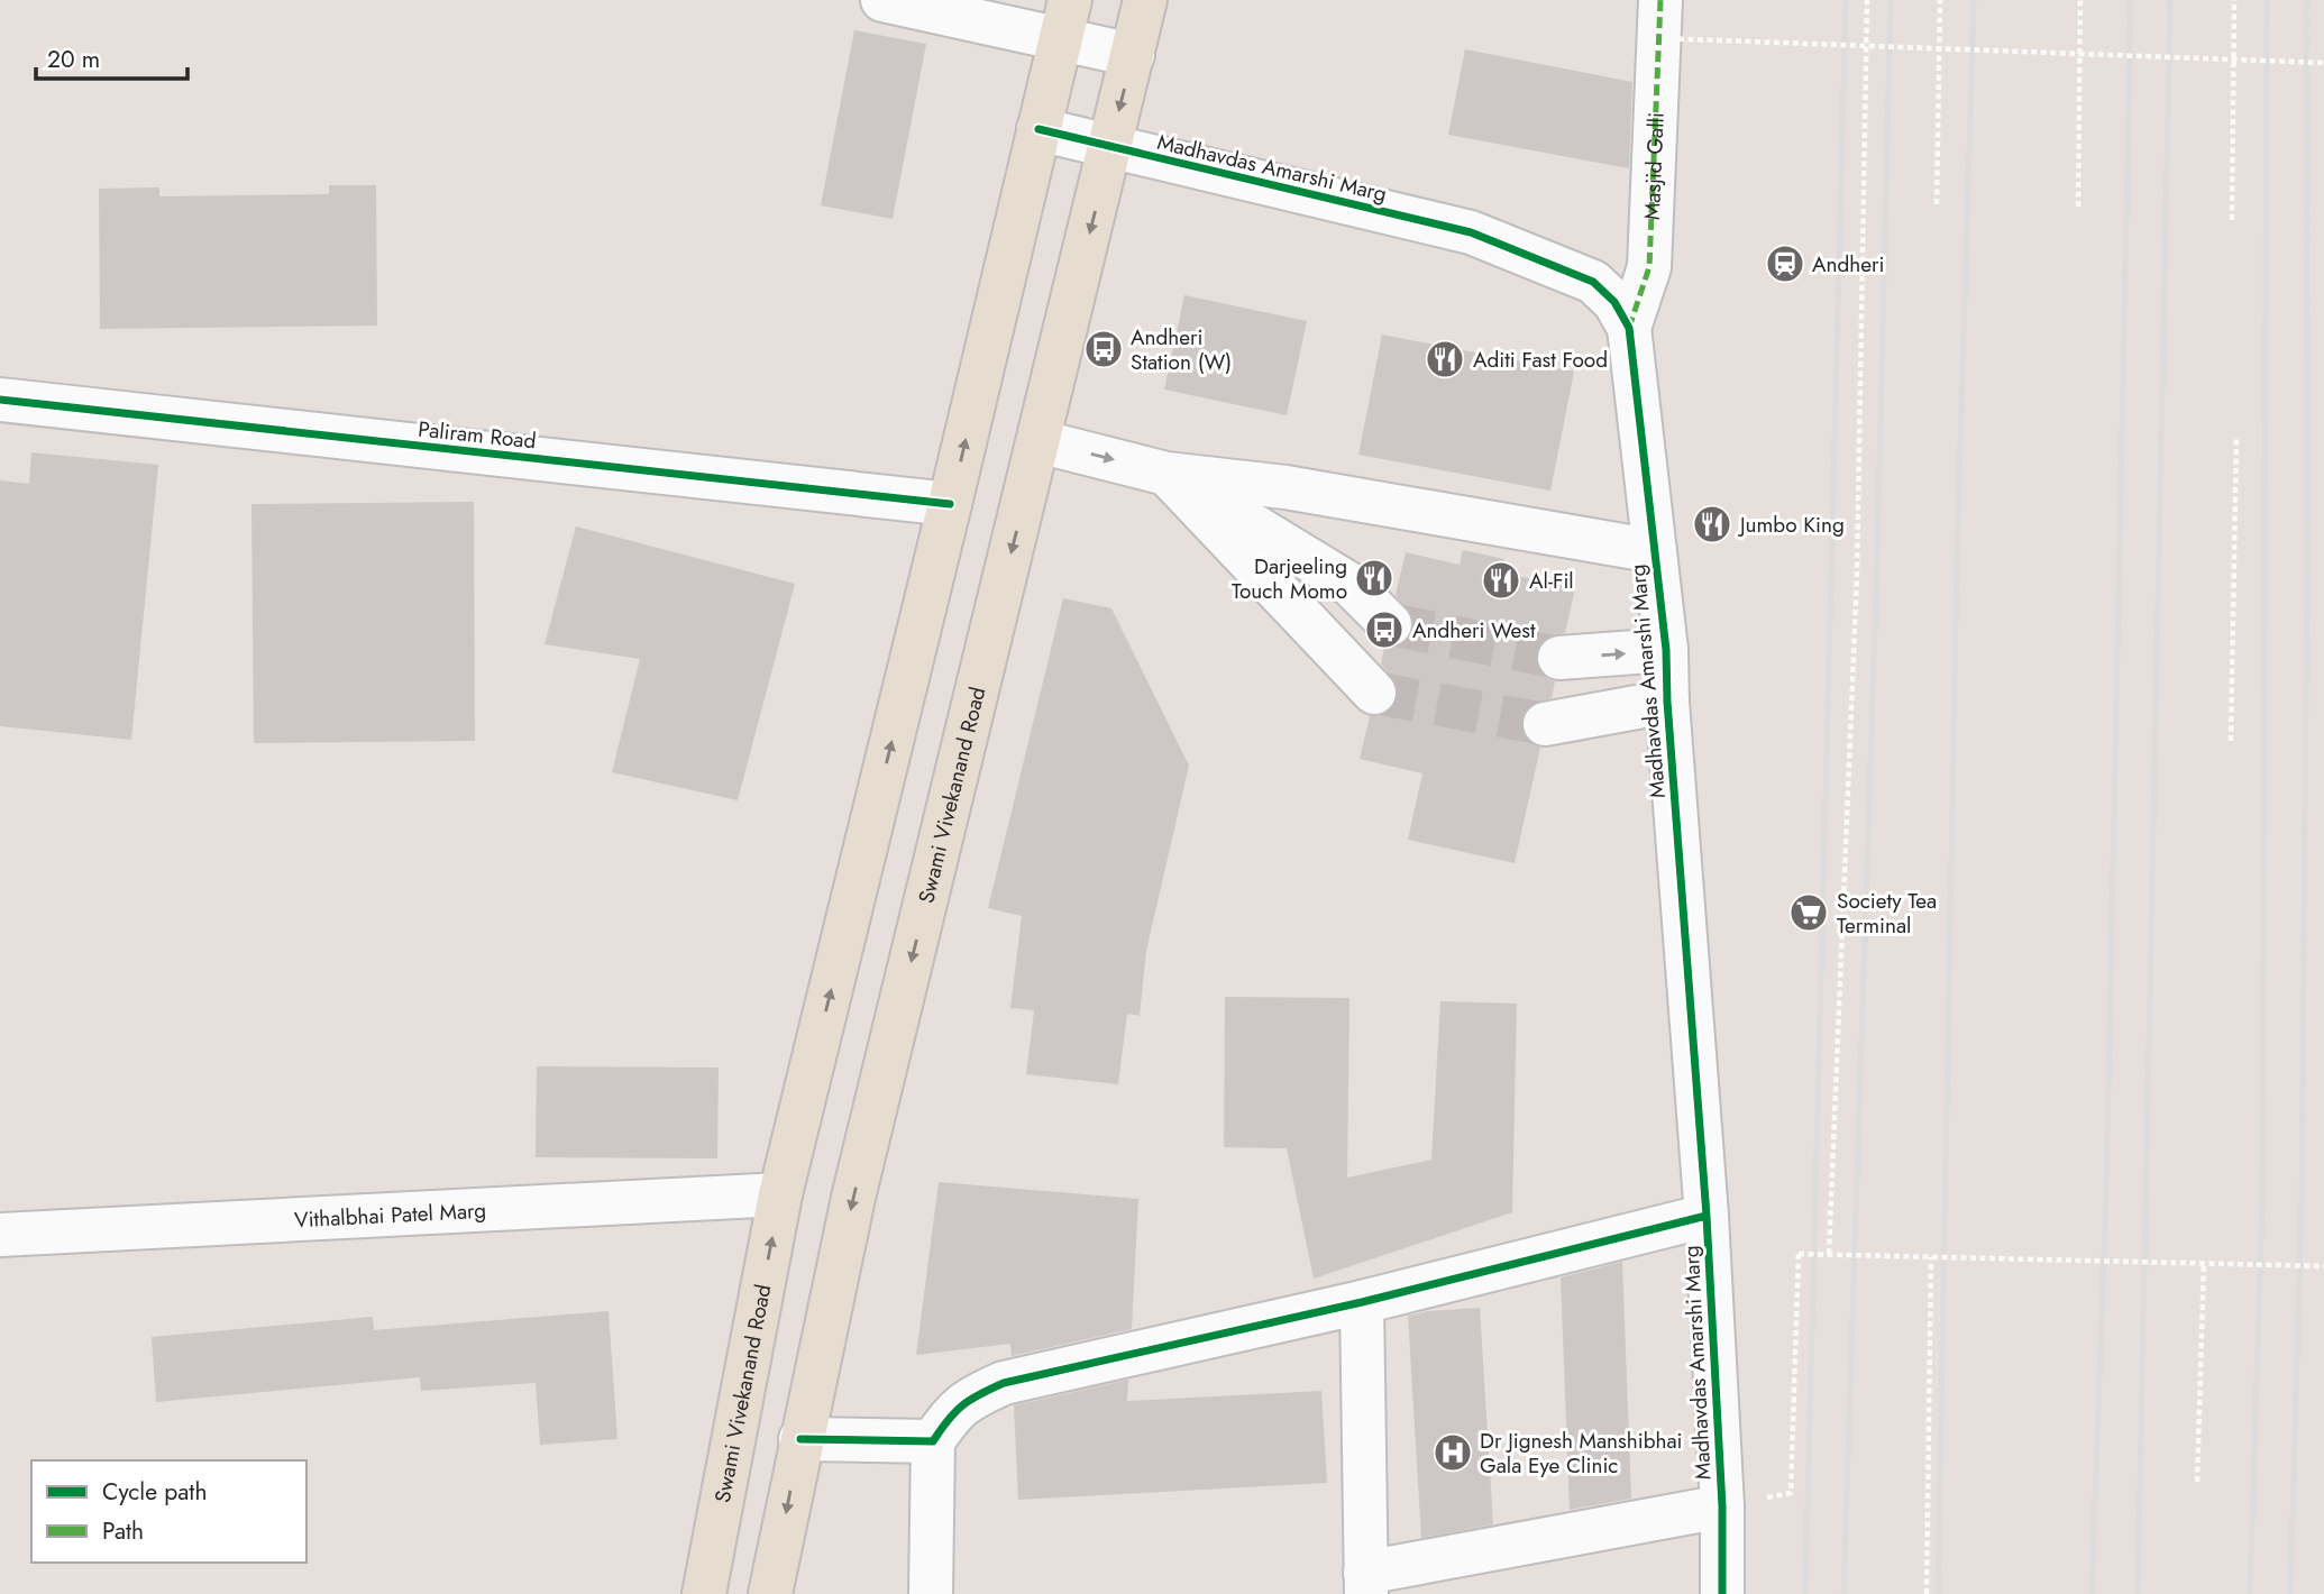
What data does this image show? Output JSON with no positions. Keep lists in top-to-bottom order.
{
  "streets": {
    "main road": ["Swami Vivekanand Road"],
    "street": [
      "Masjid Galli",
      "Madhavdas Amarshi Marg",
      "Paliram Road",
      "Vithalbhai Patel Marg"
    ]
  },
  "crossings": [
    ["Masjid Galli", "Madhavdas Amarshi Marg"],
    ["Madhavdas Amarshi Marg", "Swami Vivekanand Road"],
    ["Paliram Road", "Swami Vivekanand Road"],
    ["Swami Vivekanand Road", "Vithalbhai Patel Marg"]
  ],
  "places": {
    "station": ["Andheri"],
    "bus stop": ["Andheri Station (W)", "Andheri West"],
    "restaurant": [
      "Aditi Fast Food",
      "Jumbo King",
      "Darjeeling Touch Momo",
      "Al-Fil"
    ],
    "supermarket": ["Society Tea Terminal"],
    "hospital": ["Dr Jignesh Manshibhai Gala Eye Clinic"]
  },
  "legend": ["Cycle path", "Path"],
  "scale_bar": "20 m"
}
